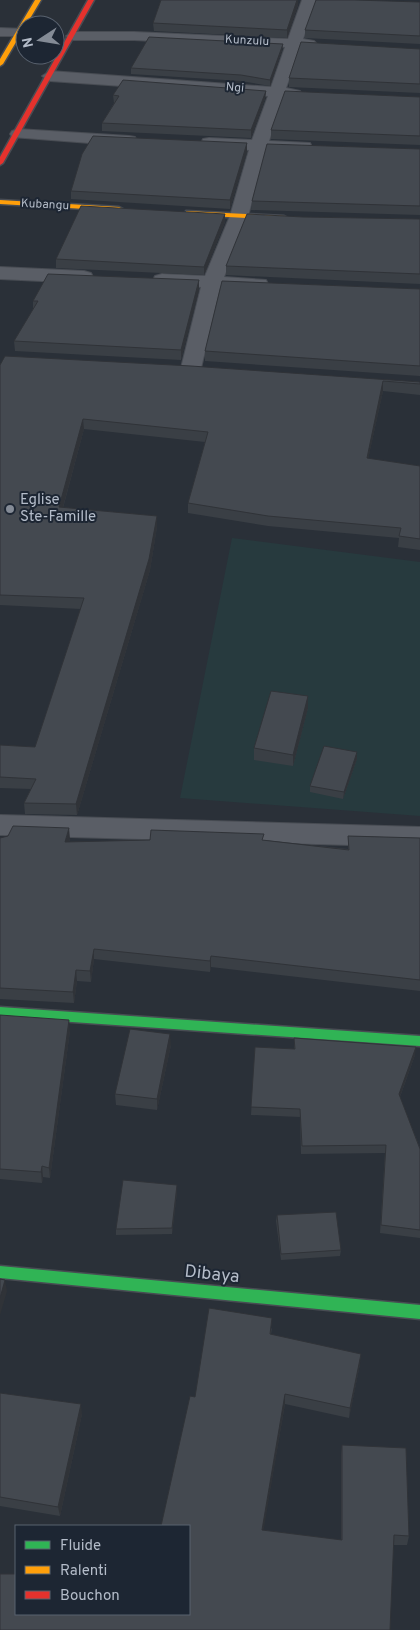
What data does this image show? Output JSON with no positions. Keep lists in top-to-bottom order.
{
  "streets": {
    "main road": ["Kubangu", "Dibaya"],
    "street": ["Kunzulu", "Ngi"]
  },
  "places": ["Eglise Ste-Famille"],
  "legend": ["Fluide", "Ralenti", "Bouchon"],
  "north": "left"
}
